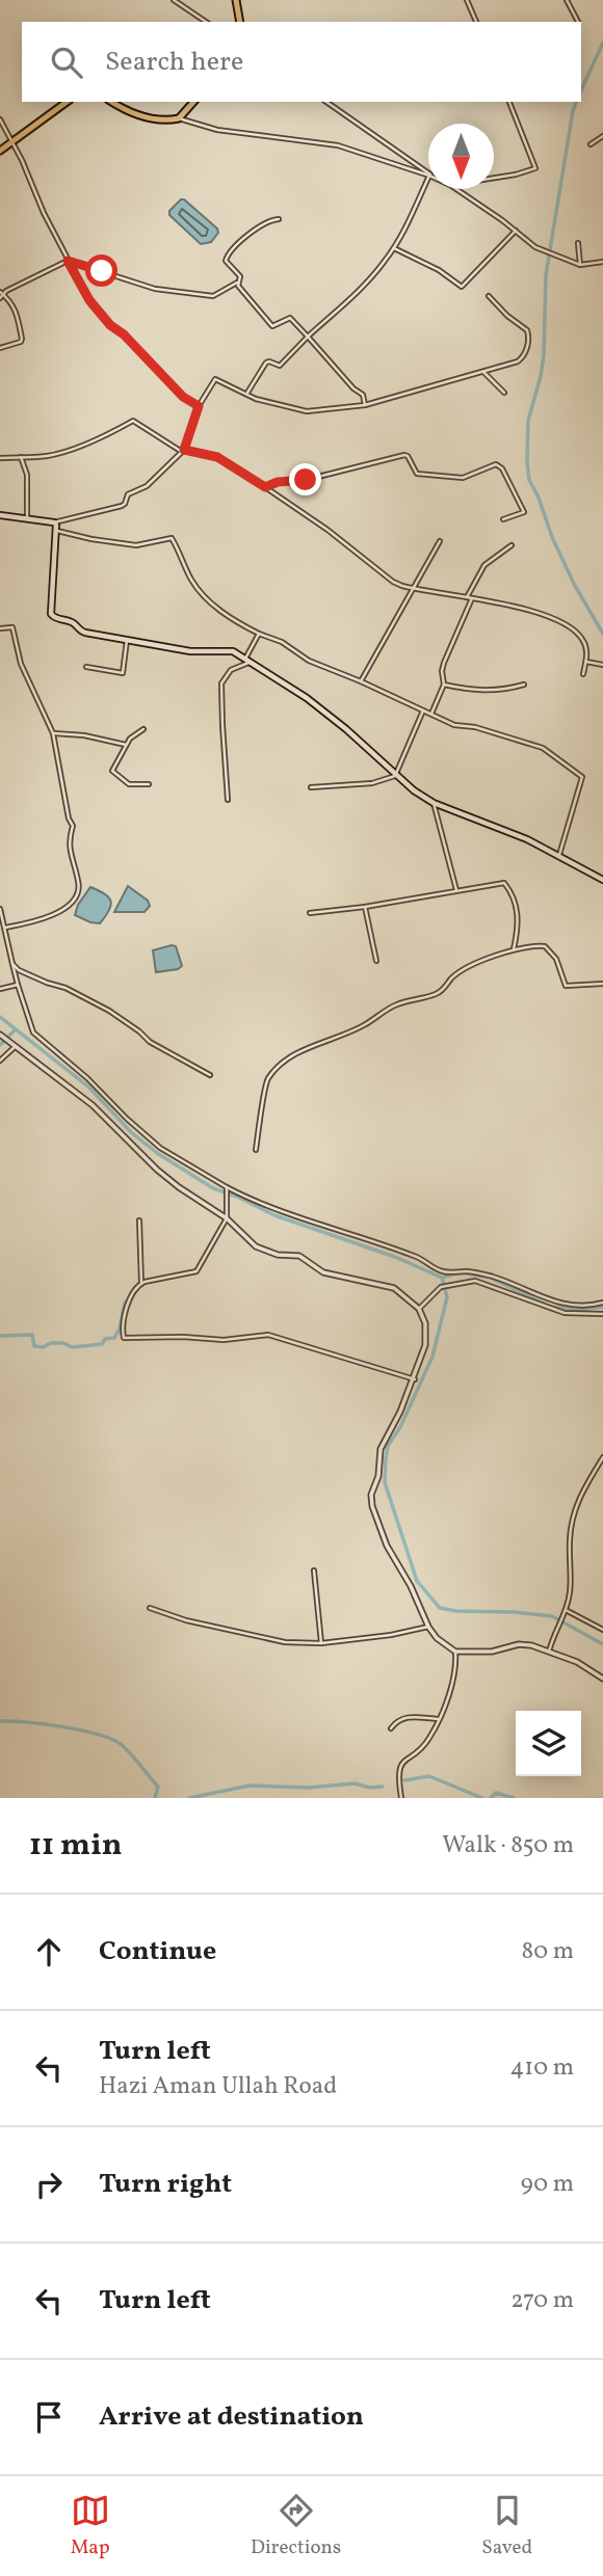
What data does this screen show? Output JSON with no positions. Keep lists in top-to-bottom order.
{
  "north": "bottom",
  "page": {
    "search": "Search here",
    "heading": ["11 min", "Walk · 850 m"],
    "list": [
      ["Continue", "80 m"],
      ["Turn left", "Hazi Aman Ullah Road", "410 m"],
      ["Turn right", "90 m"],
      ["Turn left", "270 m"],
      "Arrive at destination"
    ],
    "nav": ["Map", "Directions", "Saved"]
  }
}
